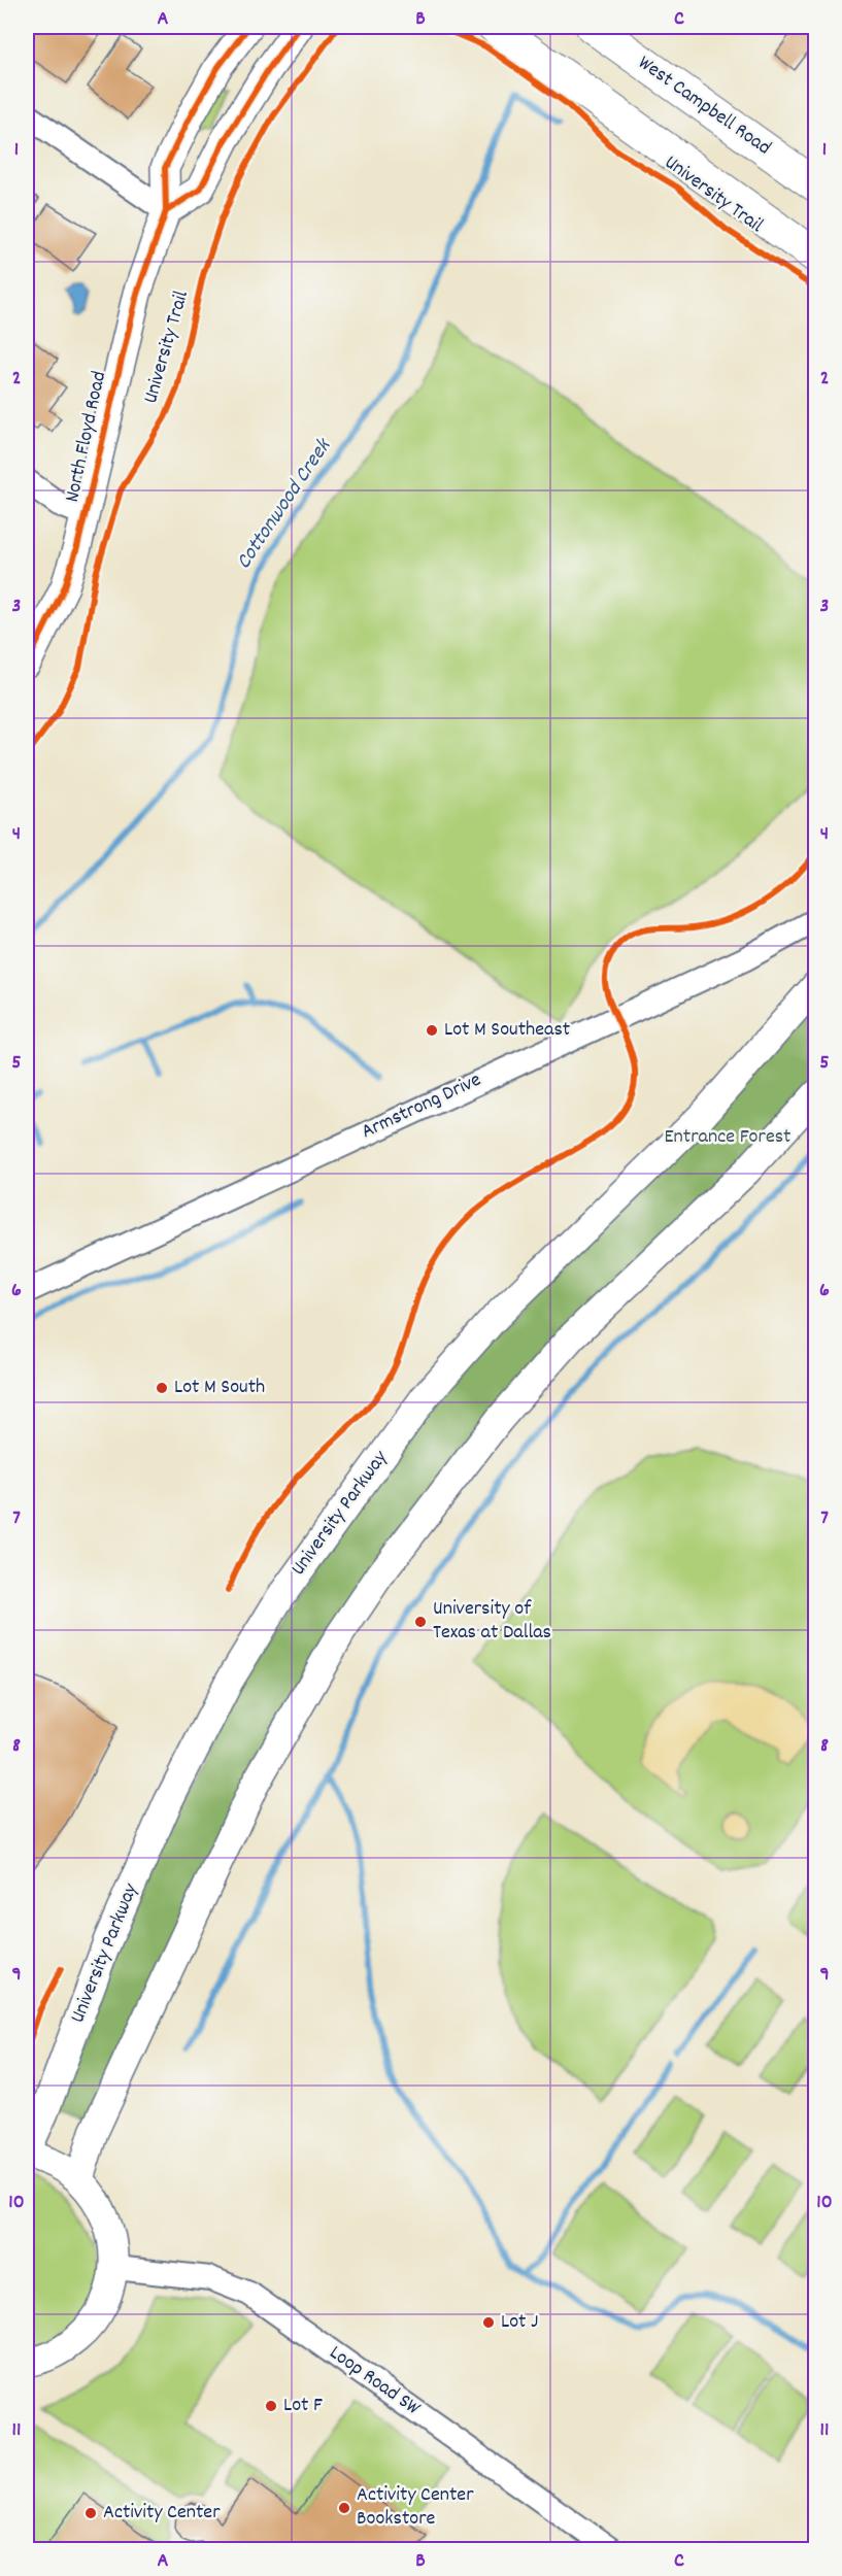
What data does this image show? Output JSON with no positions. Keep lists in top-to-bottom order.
{
  "streets": {
    "main road": ["West Campbell Road"],
    "street": [
      "North Floyd Road",
      "Armstrong Drive",
      "University Parkway",
      "Loop Road SW"
    ],
    "cycle path": ["University Trail"]
  },
  "water": ["Cottonwood Creek"],
  "parks": ["Entrance Forest"],
  "places": [
    "Lot M Southeast",
    "Lot M South",
    "University of Texas at Dallas",
    "Lot J",
    "Lot F",
    "Activity Center Bookstore",
    "Activity Center"
  ],
  "grid": {
    "columns": ["A", "B", "C"],
    "rows": [
      "1",
      "2",
      "3",
      "4",
      "5",
      "6",
      "7",
      "8",
      "9",
      "10",
      "11"
    ]
  }
}
